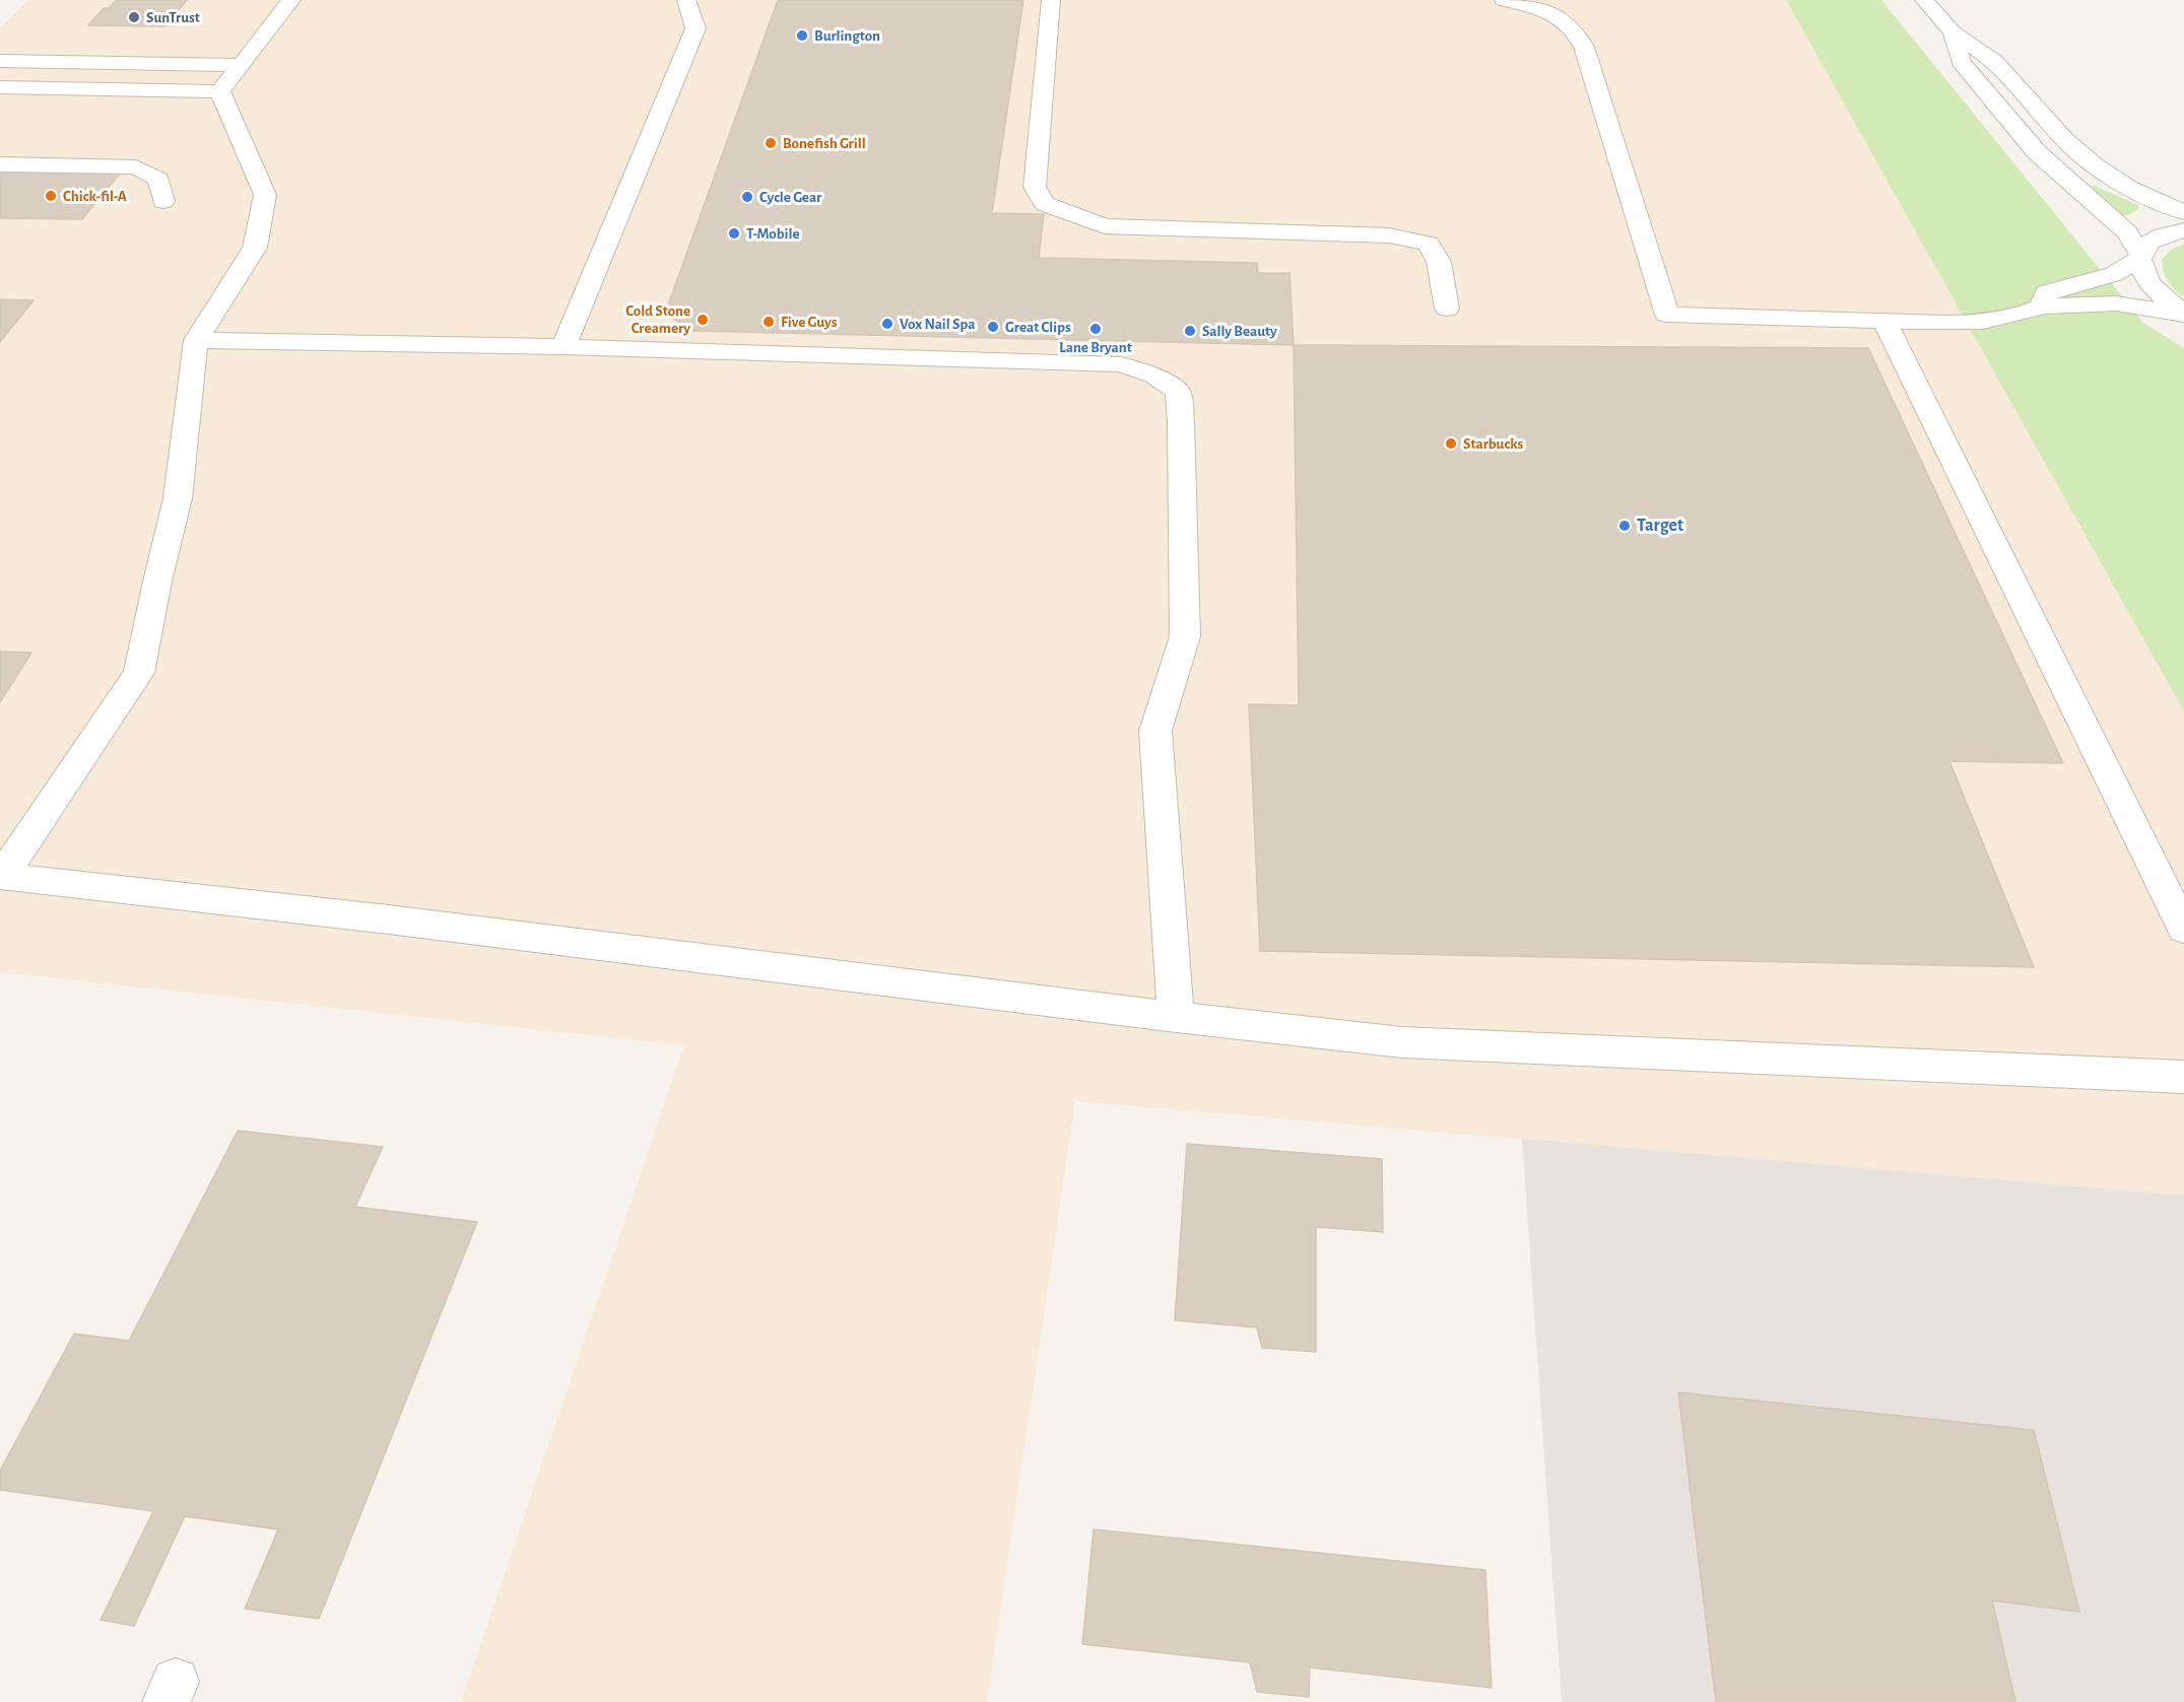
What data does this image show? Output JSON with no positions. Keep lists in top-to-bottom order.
{
  "places": [
    "SunTrust",
    "Burlington",
    "Bonefish Grill",
    "Chick-fil-A",
    "Cycle Gear",
    "T-Mobile",
    "Cold Stone Creamery",
    "Five Guys",
    "Vox Nail Spa",
    "Great Clips",
    "Lane Bryant",
    "Sally Beauty",
    "Starbucks",
    "Target"
  ]
}
